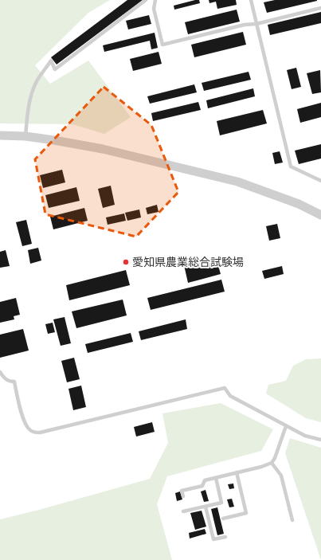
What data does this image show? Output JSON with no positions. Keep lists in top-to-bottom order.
{
  "places": ["愛知県農業総合試験場"]
}
